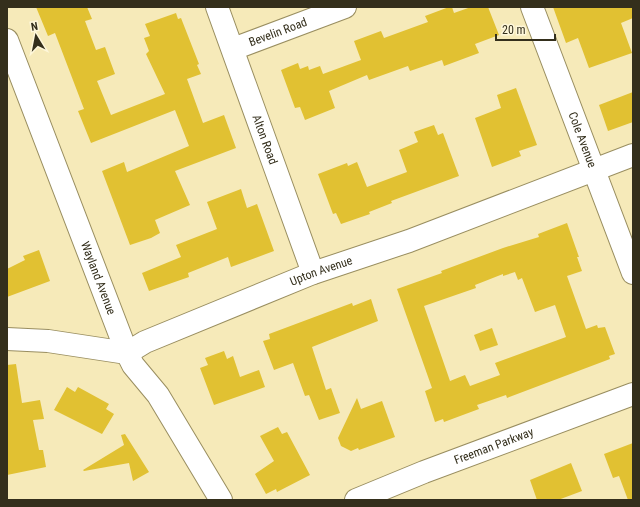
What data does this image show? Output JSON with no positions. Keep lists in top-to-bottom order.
{
  "streets": {
    "street": [
      "Bevelin Road",
      "Alton Road",
      "Cole Avenue",
      "Upton Avenue",
      "Wayland Avenue",
      "Freeman Parkway"
    ]
  },
  "crossings": [
    ["Bevelin Road", "Alton Road"],
    ["Alton Road", "Upton Avenue"],
    ["Cole Avenue", "Upton Avenue"],
    ["Upton Avenue", "Wayland Avenue"]
  ],
  "scale_bar": "20 m",
  "north": "top"
}
